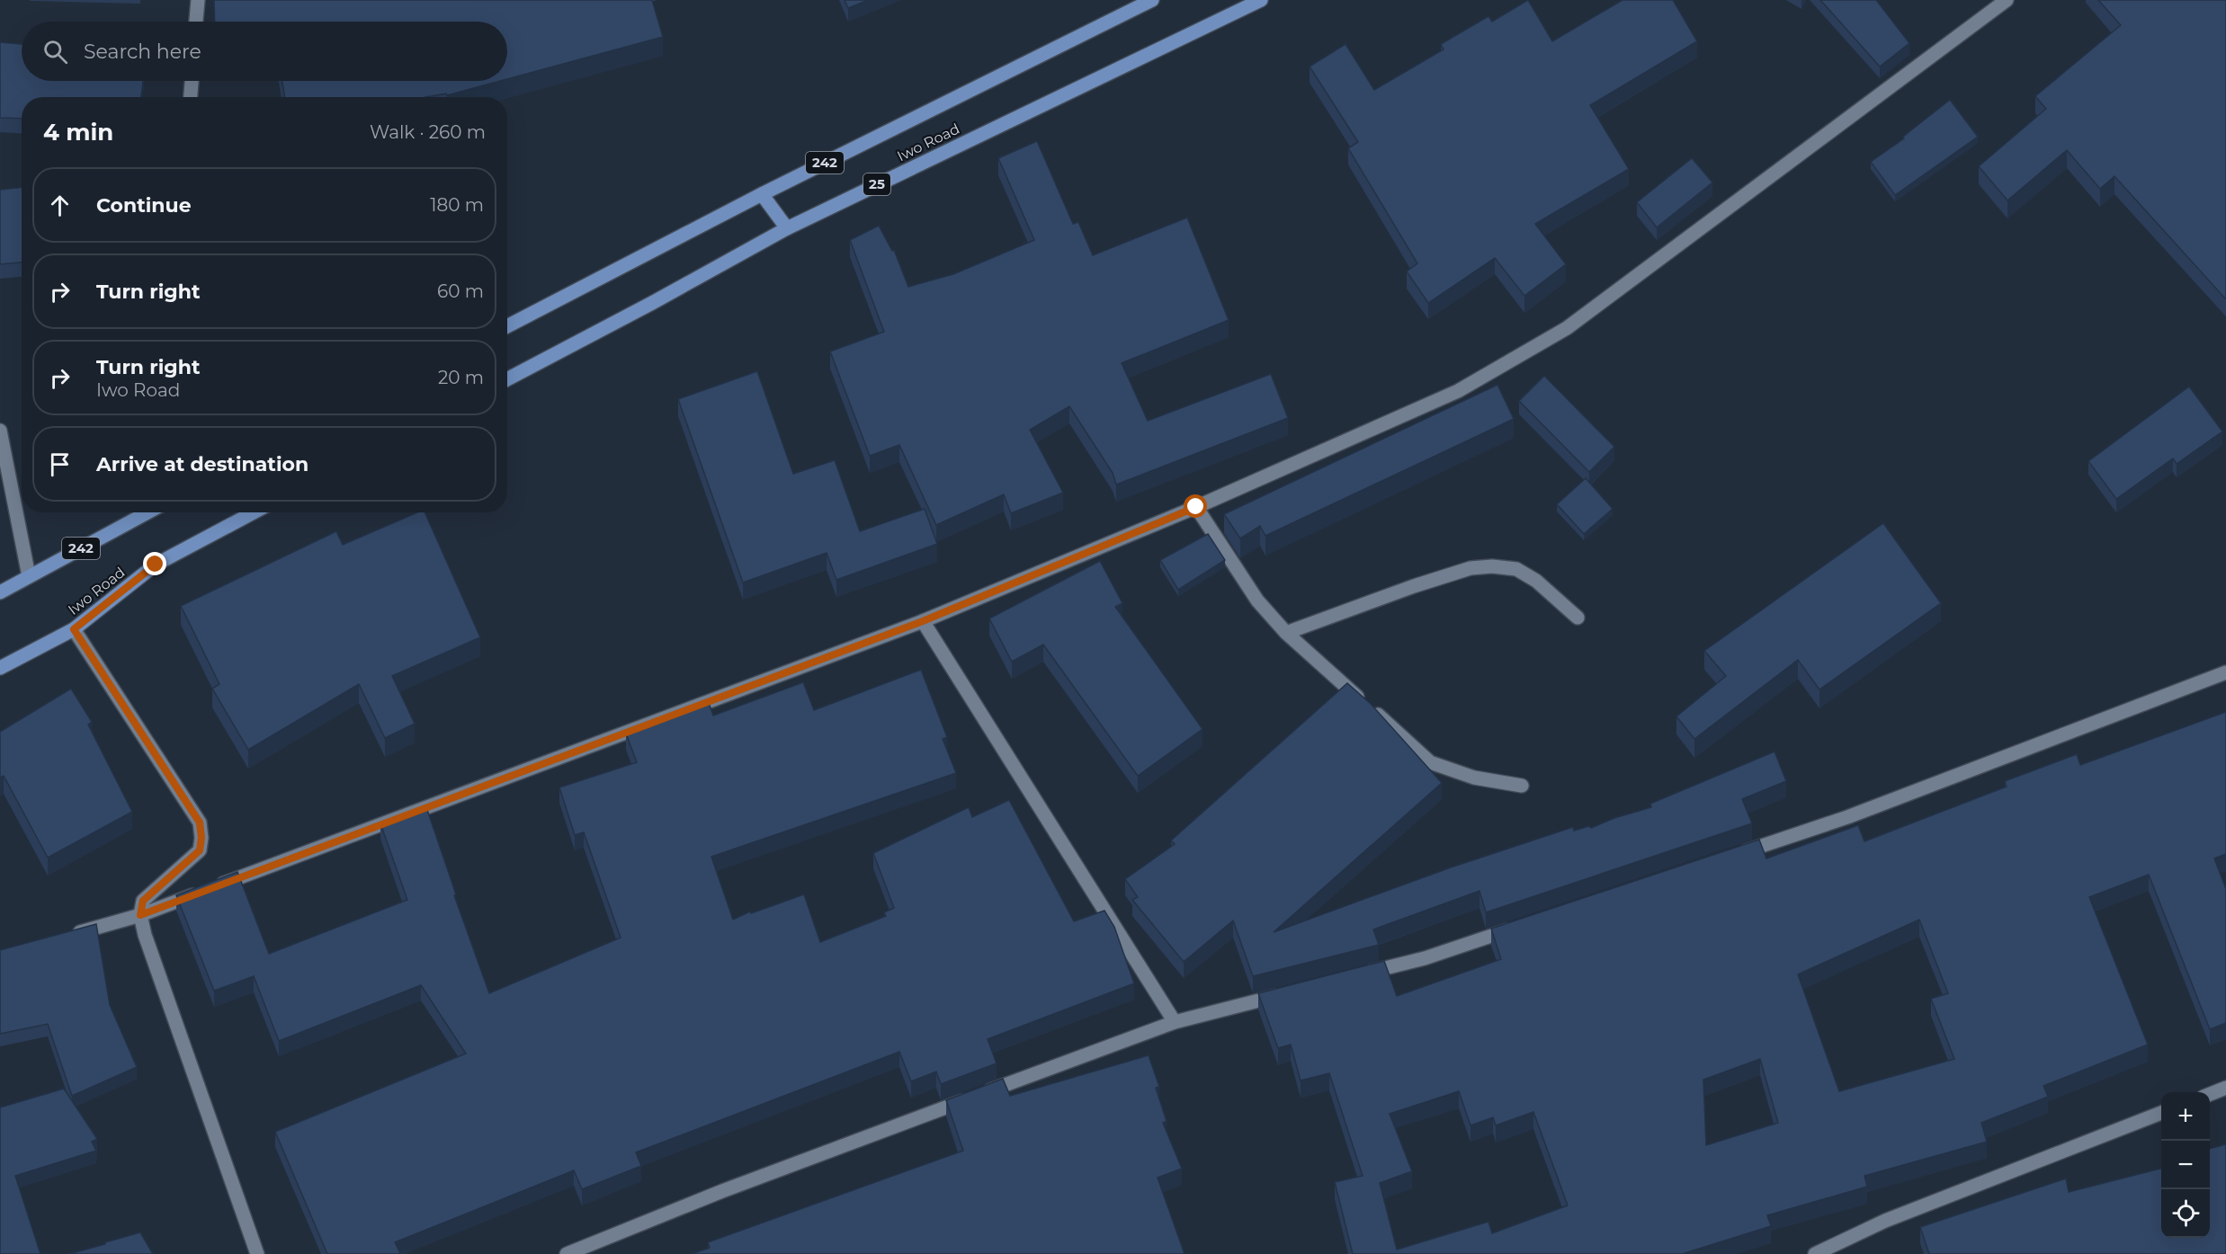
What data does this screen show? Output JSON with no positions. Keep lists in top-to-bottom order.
{
  "streets": {
    "main road": ["Iwo Road", "242", "25"]
  },
  "page": {
    "search": "Search here",
    "heading": ["4 min", "Walk · 260 m"],
    "list": [
      ["Continue", "180 m"],
      ["Turn right", "60 m"],
      ["Turn right", "Iwo Road", "20 m"],
      "Arrive at destination"
    ],
    "map_buttons": ["+", "−"]
  }
}
